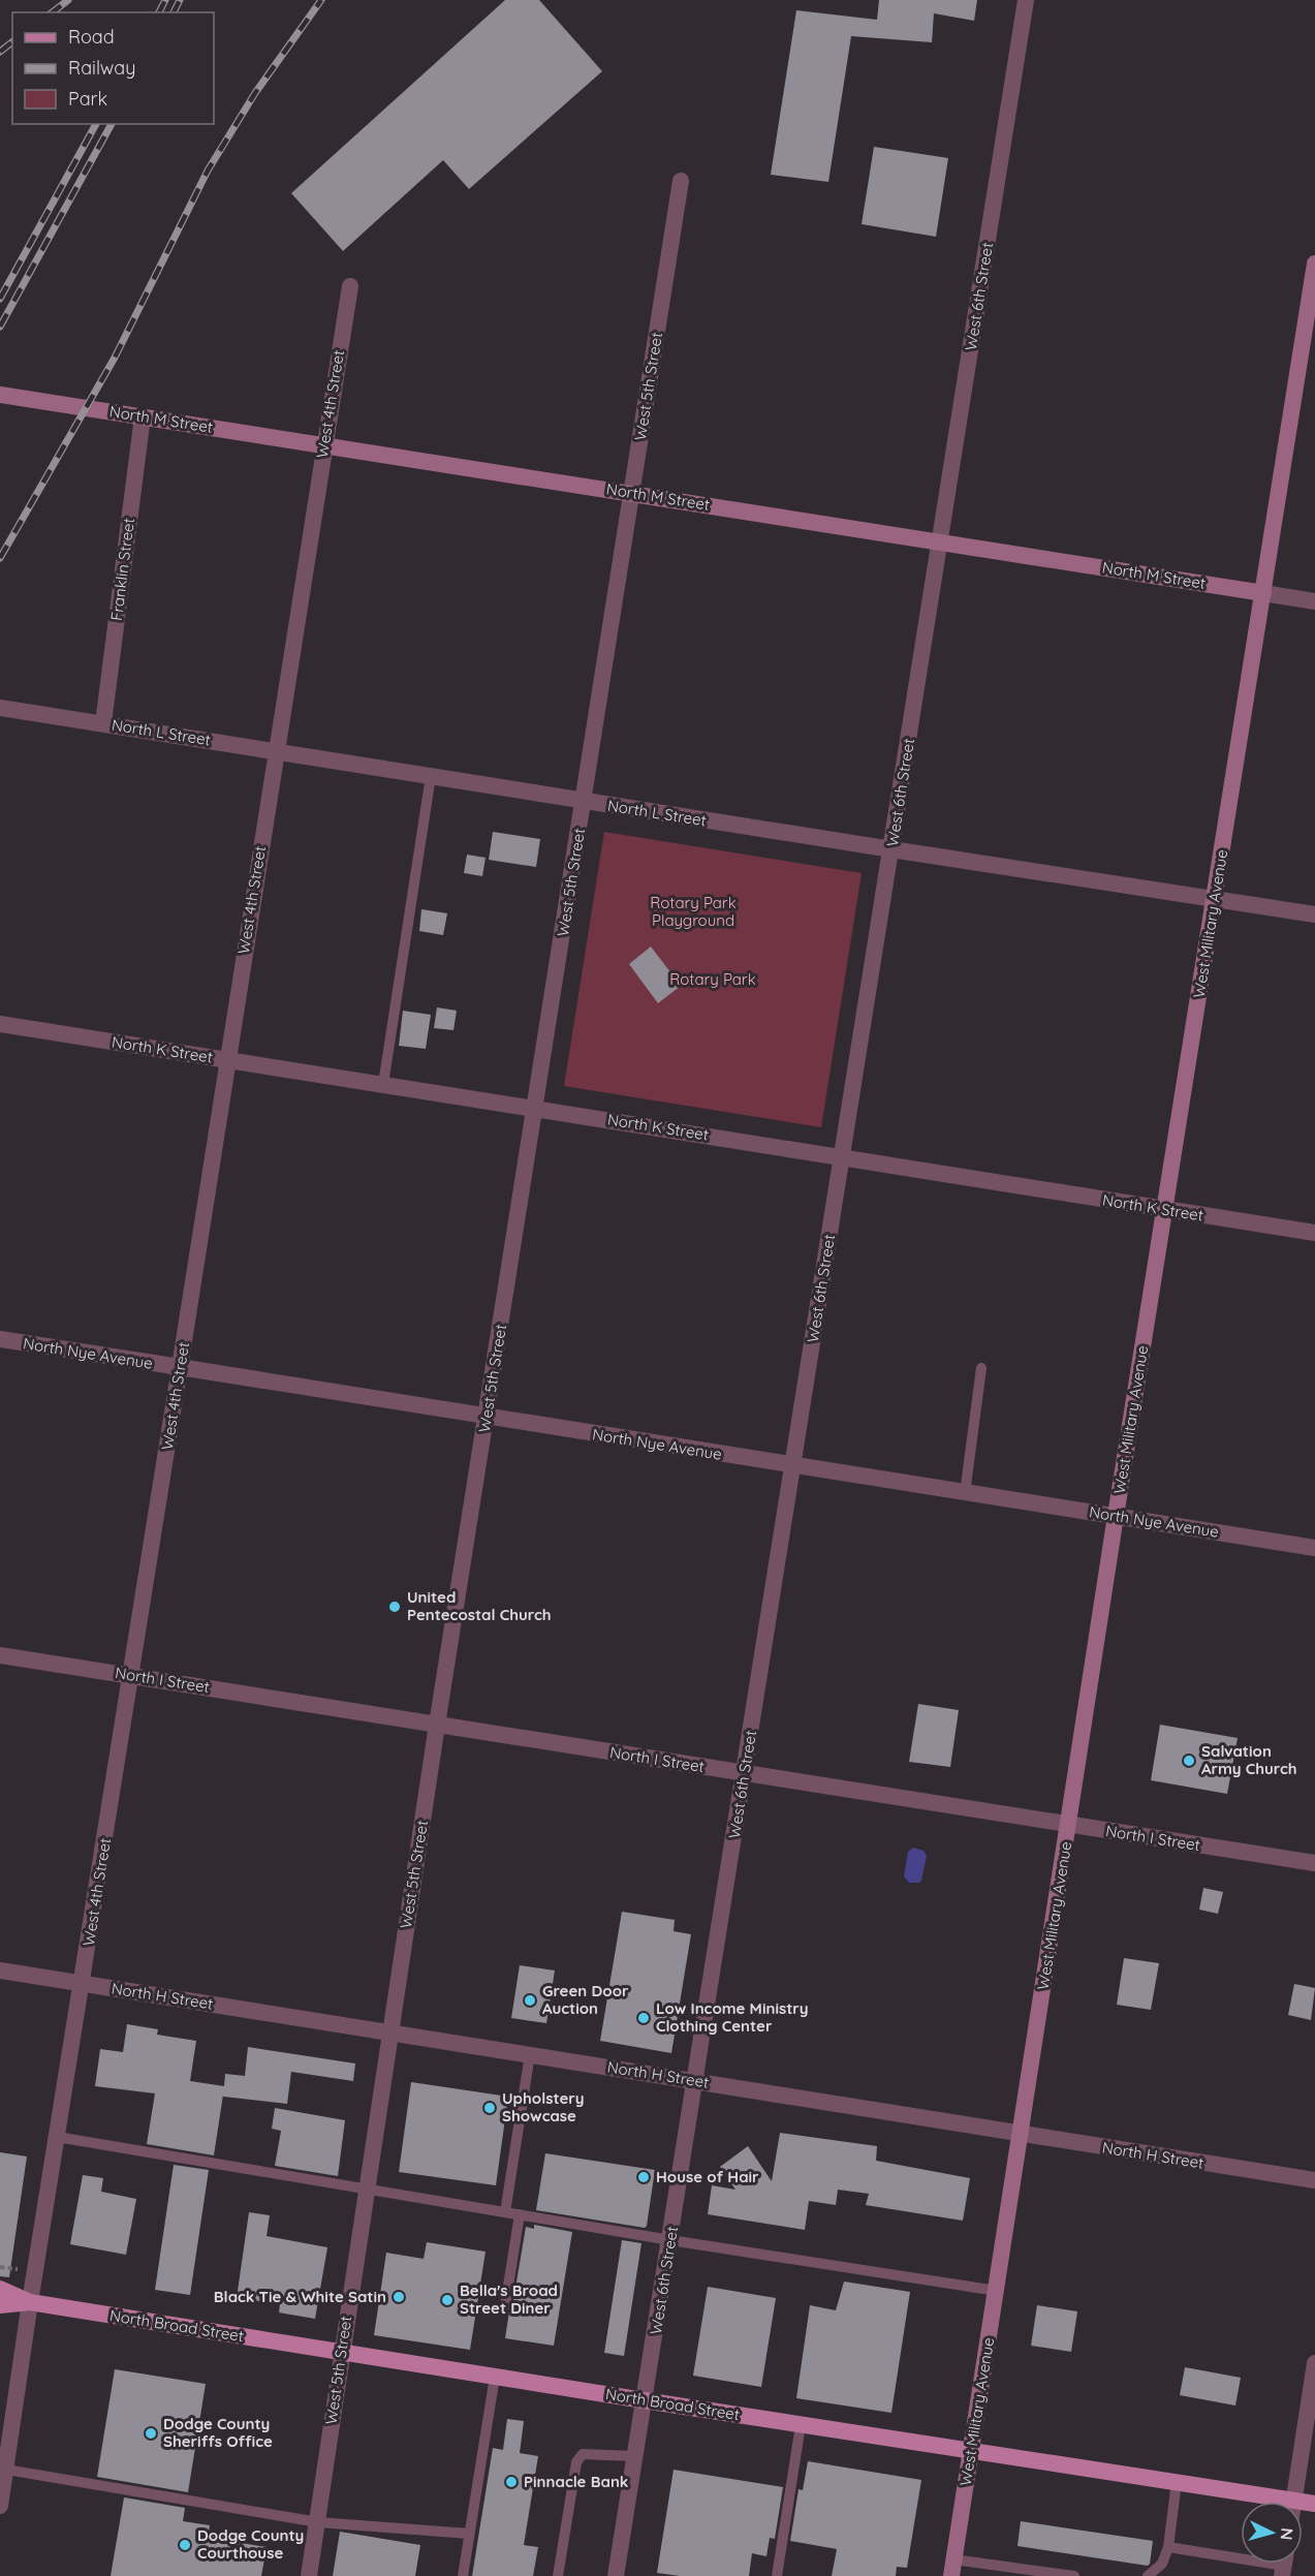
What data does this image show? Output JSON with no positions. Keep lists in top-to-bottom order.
{
  "streets": {
    "main road": ["North M Street", "West Military Avenue", "North Broad Street"],
    "street": [
      "West 6th Street",
      "West 5th Street",
      "West 4th Street",
      "Franklin Street",
      "North L Street",
      "North K Street",
      "North Nye Avenue",
      "North I Street",
      "North H Street"
    ]
  },
  "crossings": [
    ["West 6th Street", "North M Street"],
    ["West 6th Street", "North L Street"],
    ["West 6th Street", "North K Street"],
    ["West 6th Street", "North Nye Avenue"],
    ["West 6th Street", "North I Street"],
    ["West 6th Street", "North H Street"],
    ["West 6th Street", "North Broad Street"],
    ["West 5th Street", "North M Street"],
    ["West 5th Street", "North L Street"],
    ["West 5th Street", "North K Street"],
    ["West 5th Street", "North Nye Avenue"],
    ["West 5th Street", "North I Street"],
    ["West 5th Street", "North H Street"],
    ["West 5th Street", "North Broad Street"],
    ["West 4th Street", "North M Street"],
    ["West 4th Street", "North L Street"],
    ["West 4th Street", "North K Street"],
    ["West 4th Street", "North Nye Avenue"],
    ["West 4th Street", "North I Street"],
    ["West 4th Street", "North H Street"],
    ["West 4th Street", "North Broad Street"],
    ["North M Street", "Franklin Street"],
    ["North M Street", "West Military Avenue"],
    ["Franklin Street", "North L Street"],
    ["North L Street", "West Military Avenue"],
    ["West Military Avenue", "North K Street"],
    ["West Military Avenue", "North Nye Avenue"],
    ["West Military Avenue", "North I Street"],
    ["West Military Avenue", "North H Street"],
    ["West Military Avenue", "North Broad Street"]
  ],
  "parks": ["Rotary Park Playground", "Rotary Park"],
  "places": [
    "United Pentecostal Church",
    "Salvation Army Church",
    "Green Door Auction",
    "Low Income Ministry Clothing Center",
    "Upholstery Showcase",
    "House of Hair",
    "Black Tie & White Satin",
    "Bella's Broad Street Diner",
    "Dodge County Sheriffs Office",
    "Pinnacle Bank",
    "Dodge County Courthouse"
  ],
  "legend": ["Road", "Railway", "Park"],
  "north": "right"
}
